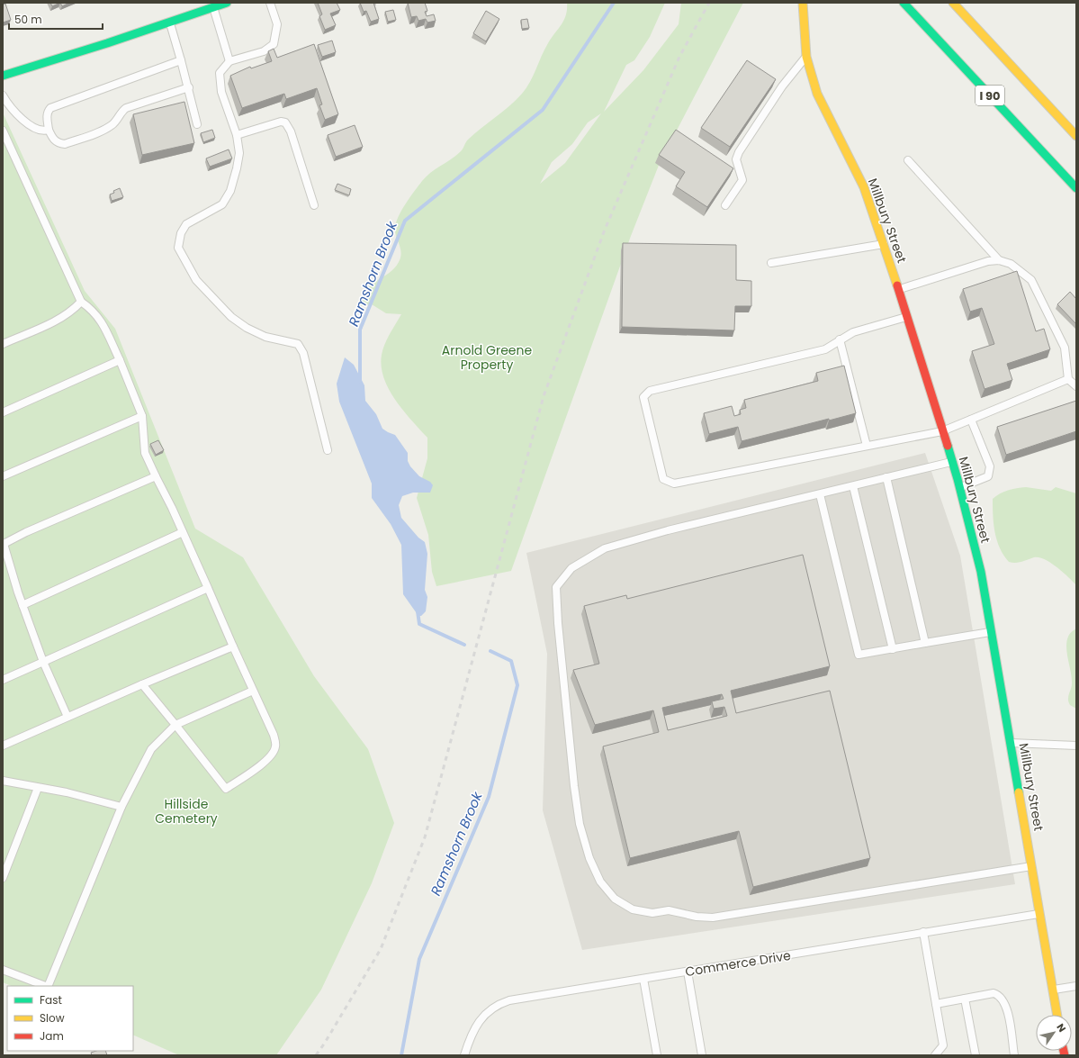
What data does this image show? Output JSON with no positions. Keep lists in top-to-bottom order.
{
  "streets": {
    "main road": ["I 90", "Millbury Street"],
    "lane": ["Commerce Drive"]
  },
  "crossings": [
    ["Millbury Street", "Commerce Drive"]
  ],
  "water": ["Ramshorn Brook"],
  "parks": ["Arnold Greene Property", "Hillside Cemetery"],
  "legend": ["Fast", "Slow", "Jam"],
  "scale_bar": "50 m",
  "north": "top right"
}
